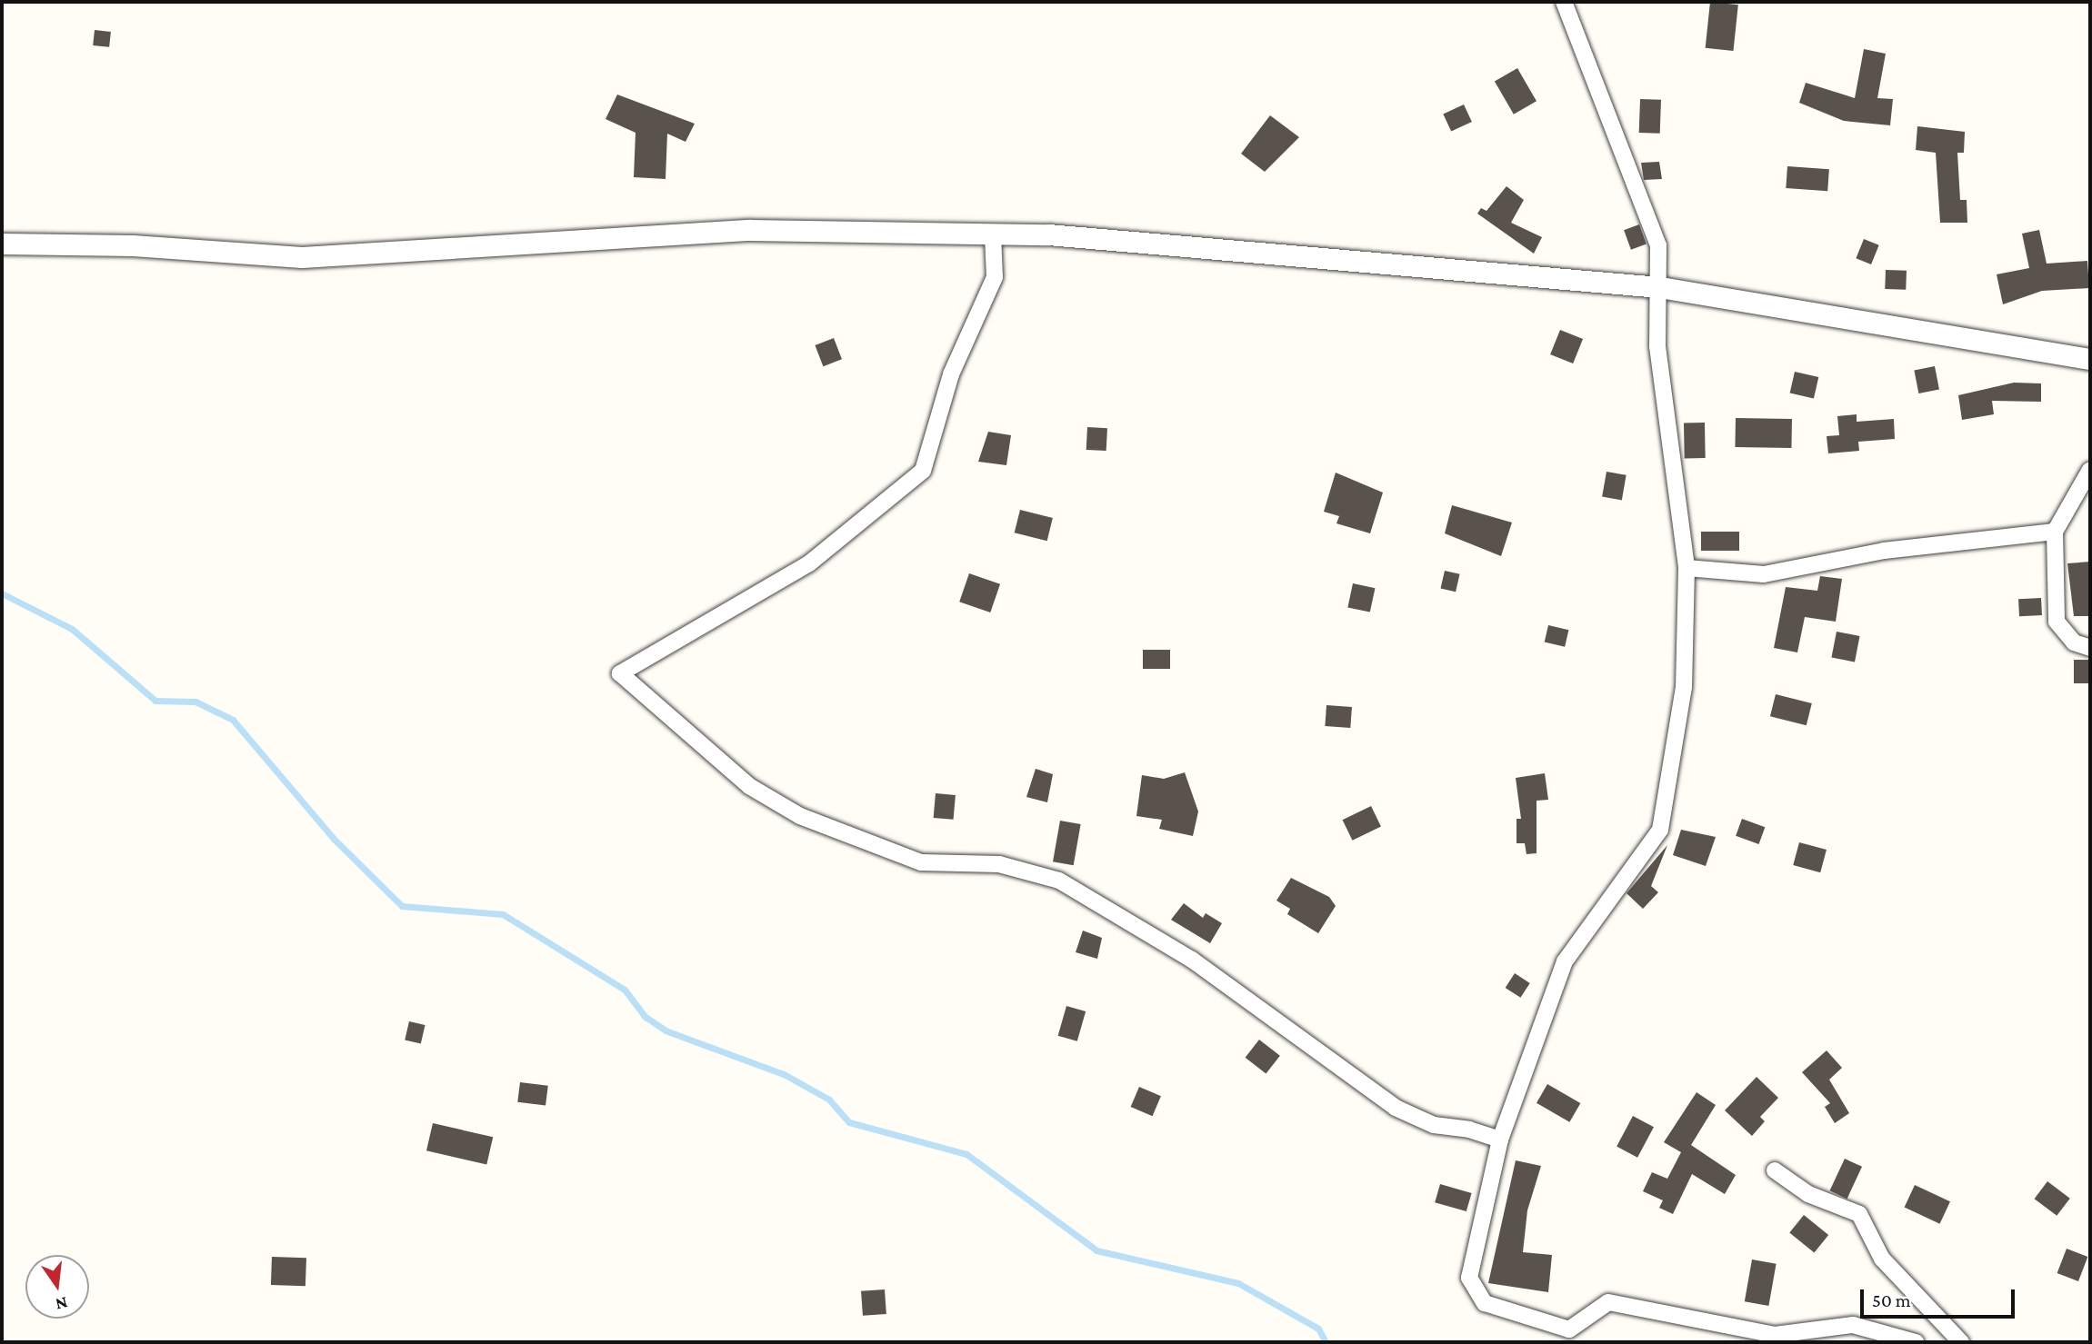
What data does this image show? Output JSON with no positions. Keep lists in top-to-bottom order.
{
  "scale_bar": "50 m",
  "north": "bottom"
}
